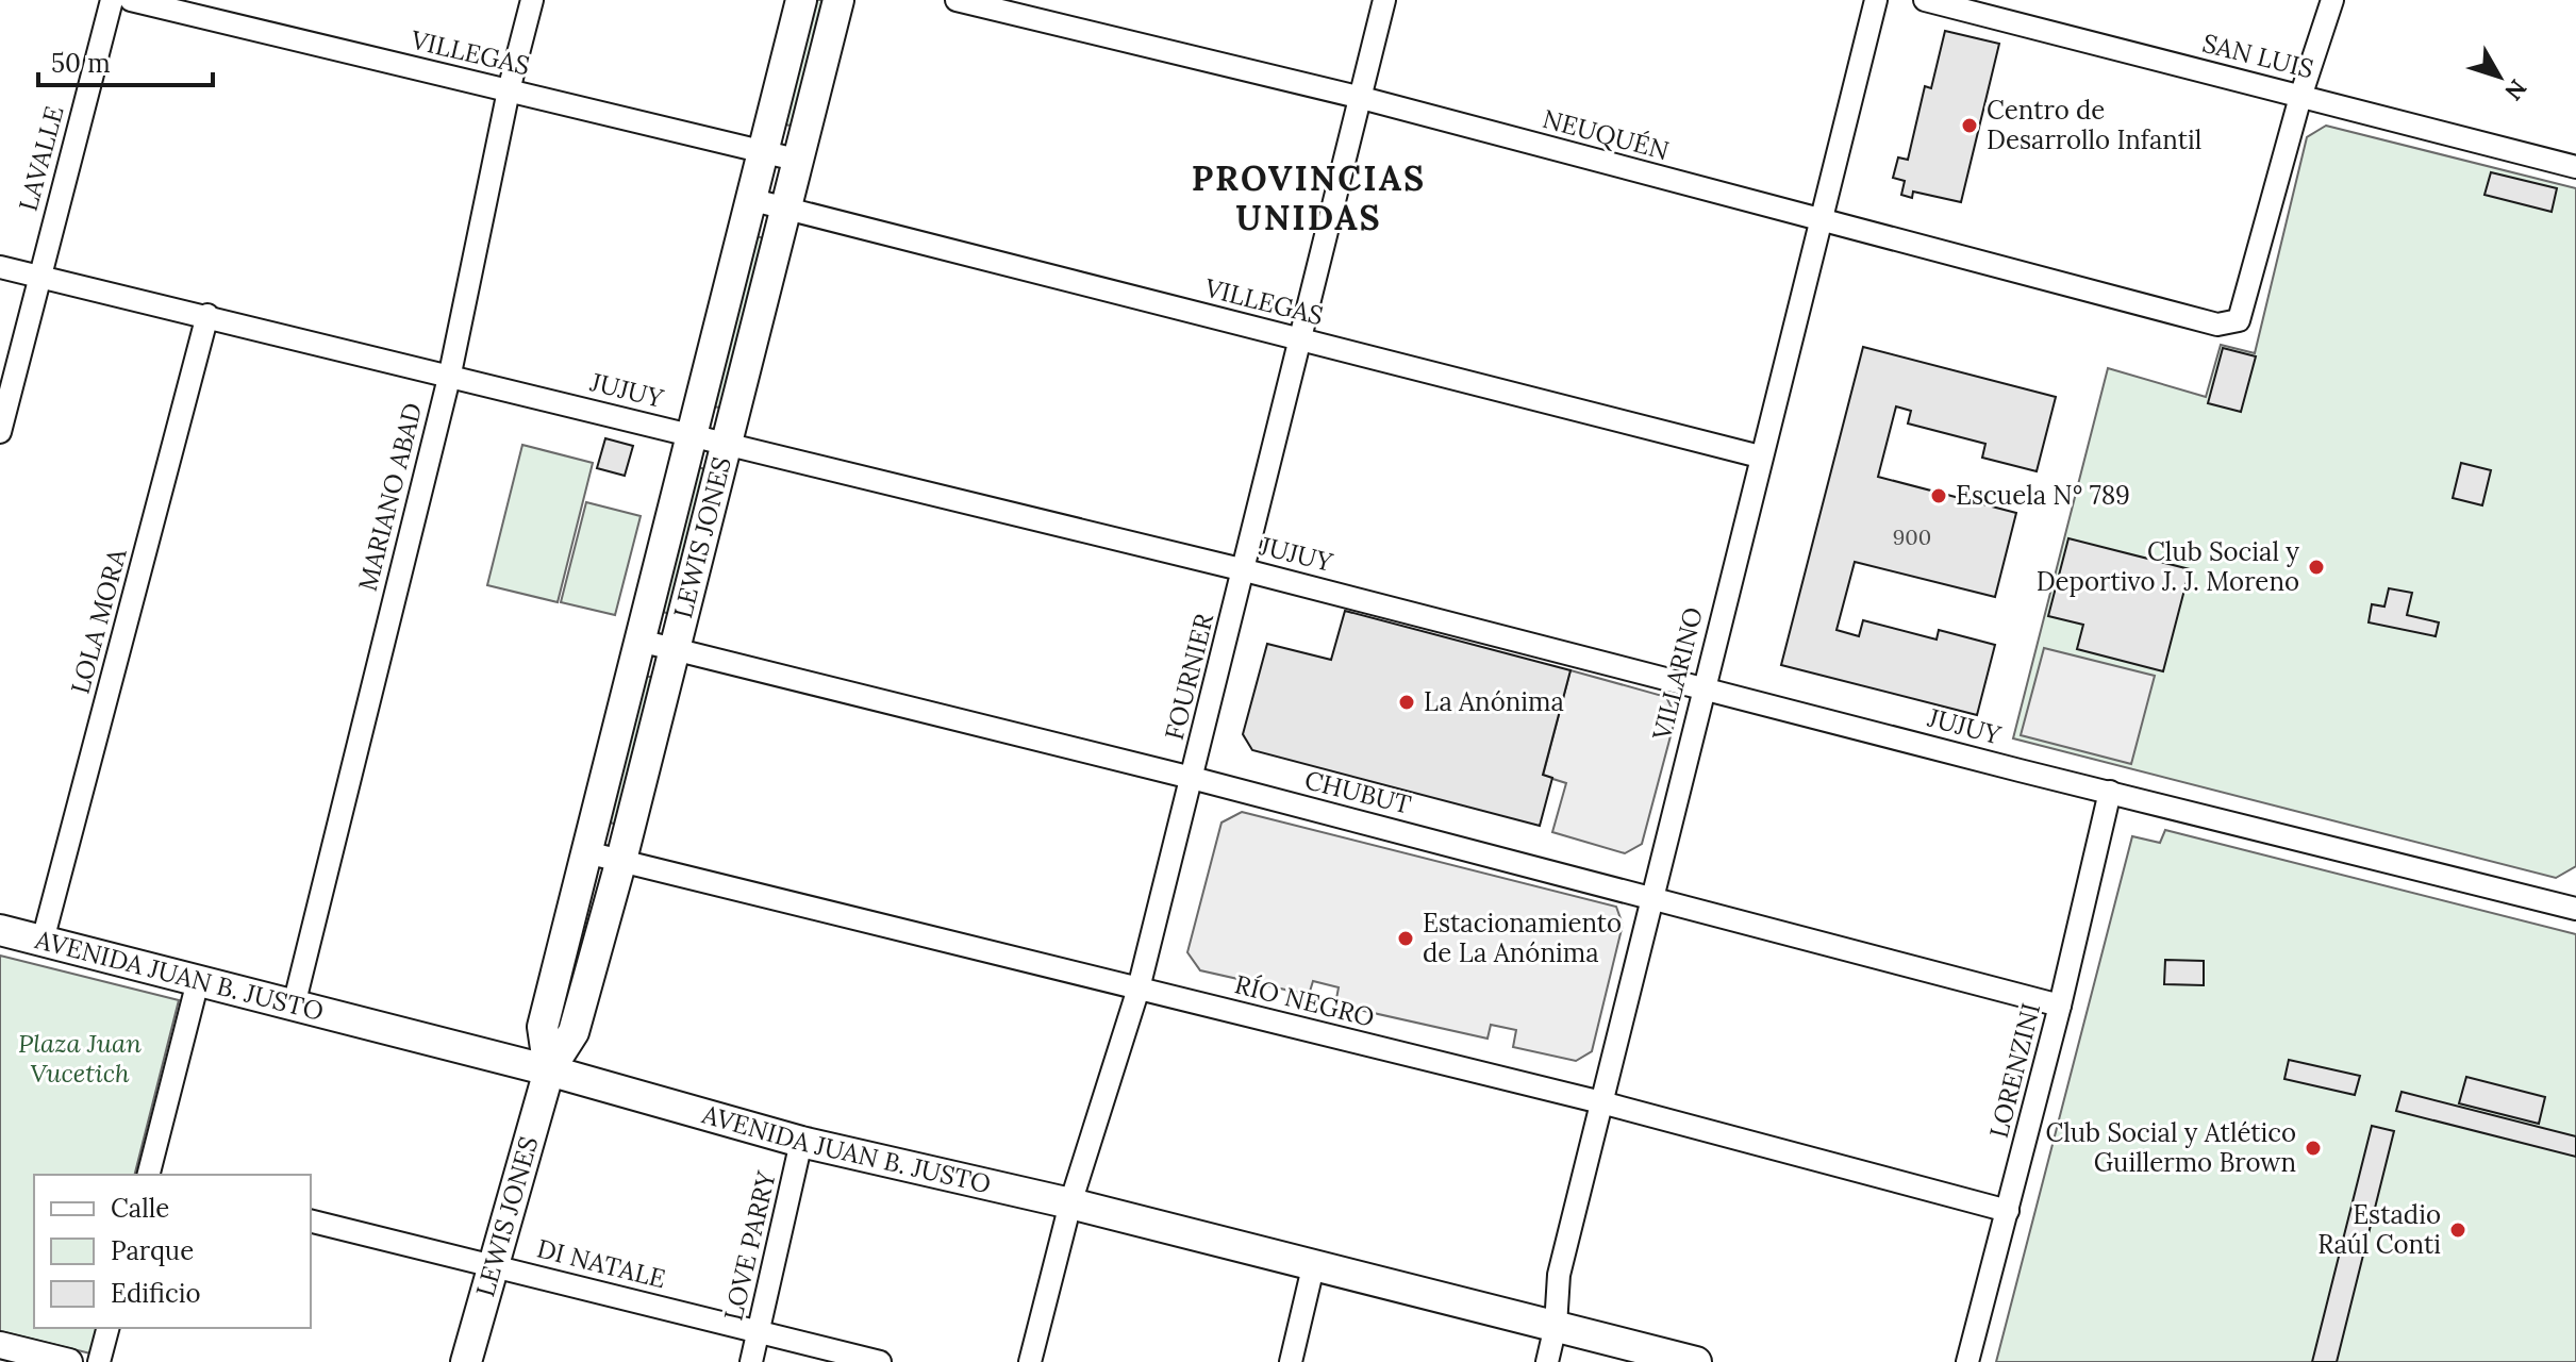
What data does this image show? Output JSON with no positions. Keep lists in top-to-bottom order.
{
  "streets": {
    "main road": ["LEWIS JONES", "AVENIDA JUAN B. JUSTO"],
    "street": [
      "VILLEGAS",
      "SAN LUIS",
      "NEUQUÉN",
      "LAVALLE",
      "JUJUY",
      "MARIANO ABAD",
      "LOLA MORA",
      "VILLARINO",
      "FOURNIER",
      "CHUBUT",
      "RÍO NEGRO",
      "LORENZINI",
      "LOVE PARRY",
      "DI NATALE"
    ]
  },
  "crossings": [
    ["VILLEGAS", "MARIANO ABAD"],
    ["VILLEGAS", "LEWIS JONES"],
    ["VILLEGAS", "VILLARINO"],
    ["VILLEGAS", "FOURNIER"],
    ["SAN LUIS", "NEUQUÉN"],
    ["NEUQUÉN", "VILLARINO"],
    ["NEUQUÉN", "FOURNIER"],
    ["LAVALLE", "JUJUY"],
    ["JUJUY", "MARIANO ABAD"],
    ["JUJUY", "LEWIS JONES"],
    ["JUJUY", "LOLA MORA"],
    ["JUJUY", "VILLARINO"],
    ["JUJUY", "FOURNIER"],
    ["JUJUY", "LORENZINI"],
    ["MARIANO ABAD", "AVENIDA JUAN B. JUSTO"],
    ["LEWIS JONES", "CHUBUT"],
    ["LEWIS JONES", "AVENIDA JUAN B. JUSTO"],
    ["LEWIS JONES", "RÍO NEGRO"],
    ["LEWIS JONES", "DI NATALE"],
    ["LOLA MORA", "AVENIDA JUAN B. JUSTO"],
    ["VILLARINO", "CHUBUT"],
    ["VILLARINO", "AVENIDA JUAN B. JUSTO"],
    ["VILLARINO", "RÍO NEGRO"],
    ["FOURNIER", "CHUBUT"],
    ["FOURNIER", "AVENIDA JUAN B. JUSTO"],
    ["FOURNIER", "RÍO NEGRO"],
    ["CHUBUT", "LORENZINI"],
    ["AVENIDA JUAN B. JUSTO", "LOVE PARRY"],
    ["RÍO NEGRO", "LORENZINI"],
    ["LOVE PARRY", "DI NATALE"]
  ],
  "districts": ["PROVINCIAS UNIDAS"],
  "parks": ["Plaza Juan Vucetich"],
  "places": [
    "Centro de Desarrollo Infantil",
    "Escuela N° 789",
    "Club Social y Deportivo J. J. Moreno",
    "La Anónima",
    "Estacionamiento de La Anónima",
    "Club Social y Atlético Guillermo Brown",
    "Estadio Raúl Conti"
  ],
  "house_numbers": ["900"],
  "legend": ["Calle", "Parque", "Edificio"],
  "scale_bar": "50 m",
  "north": "bottom right"
}
